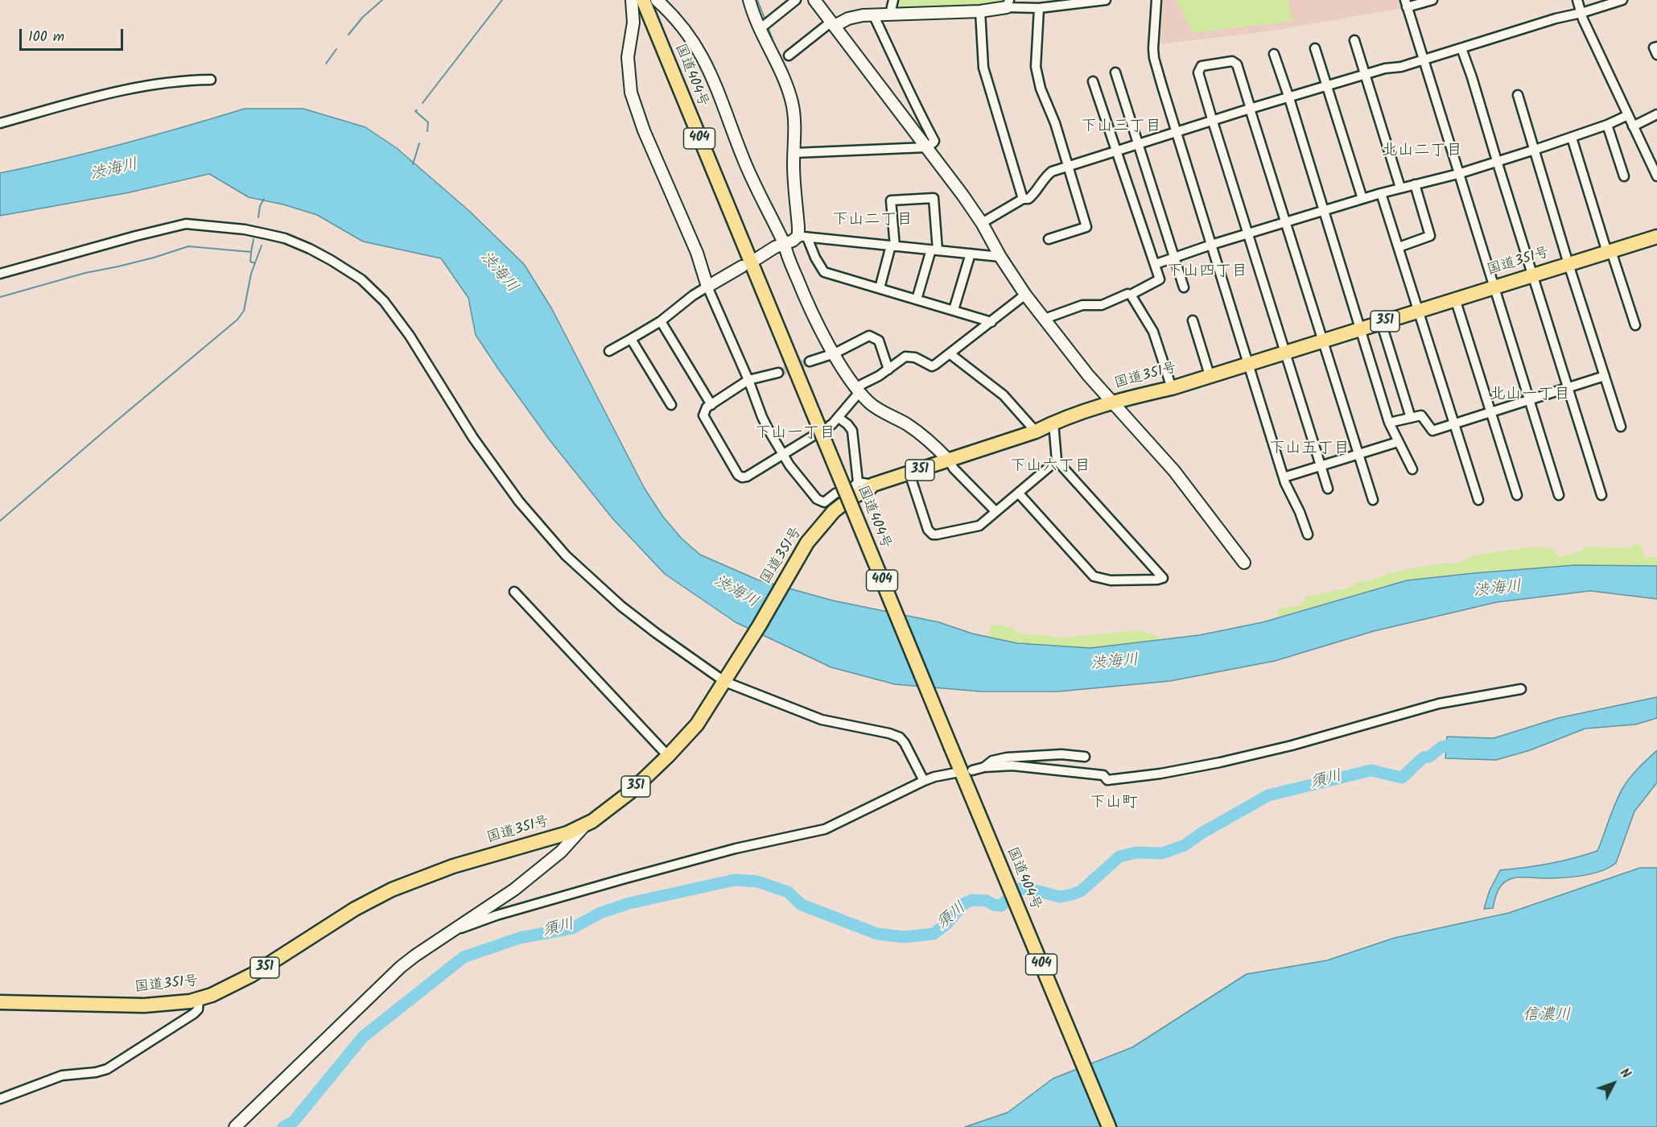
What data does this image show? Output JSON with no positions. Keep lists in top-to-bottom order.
{
  "streets": {
    "highway": [
      "国道404号",
      "404",
      "国道351号",
      "351"
    ]
  },
  "districts": [
    "下山三丁目",
    "北山二丁目",
    "下山二丁目",
    "下山四丁目",
    "北山一丁目",
    "下山一丁目",
    "下山五丁目",
    "下山六丁目",
    "下山町"
  ],
  "water": ["渋海川", "須川", "信濃川"],
  "scale_bar": "100 m",
  "north": "top right"
}
